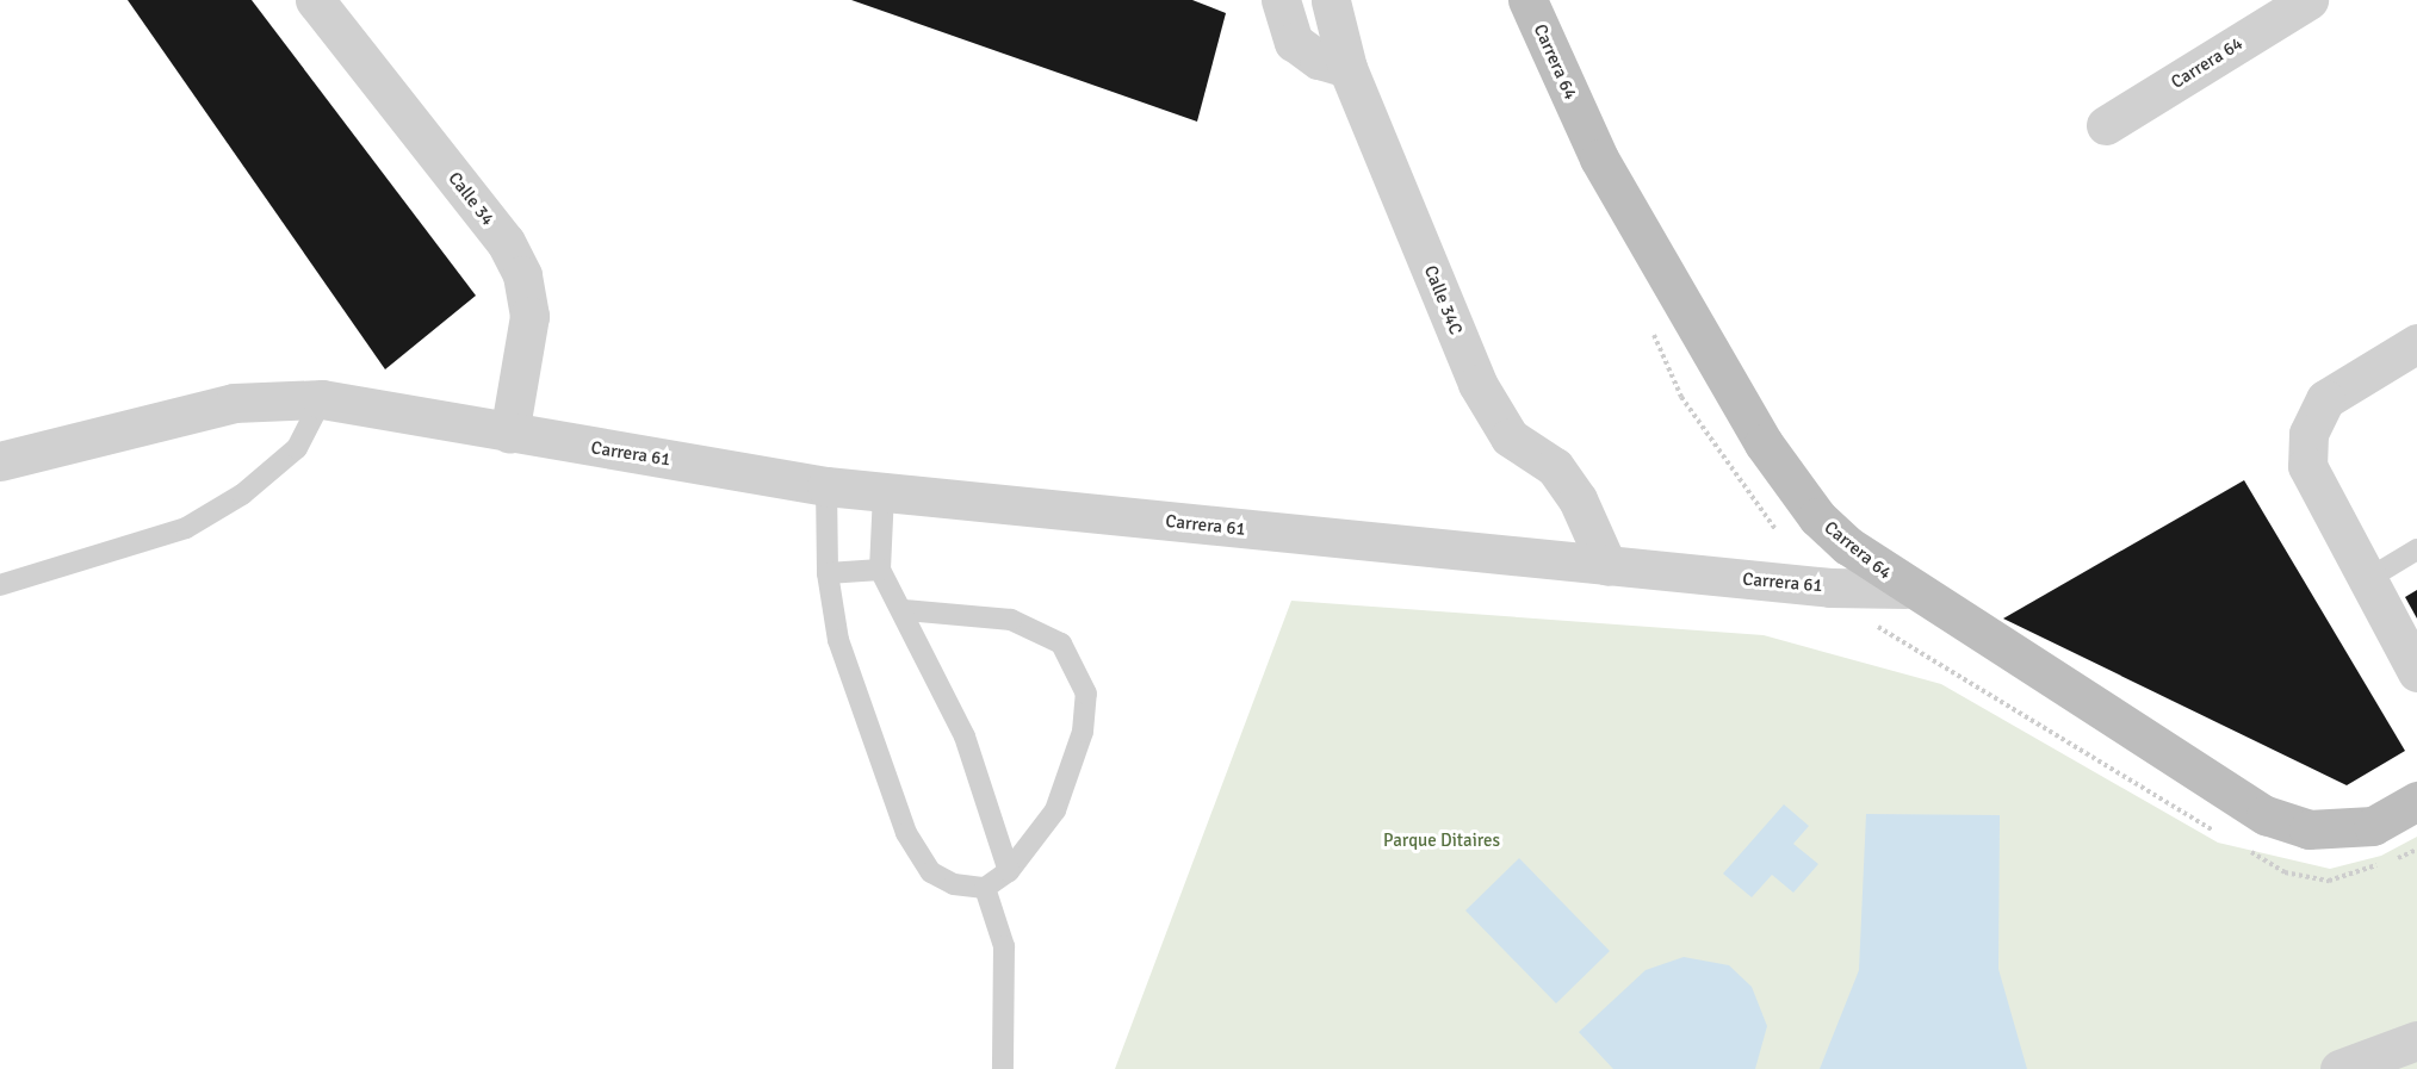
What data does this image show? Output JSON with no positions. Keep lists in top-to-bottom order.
{
  "streets": {
    "street": [
      "Carrera 64",
      "Calle 34",
      "Calle 34C",
      "Carrera 61"
    ]
  },
  "crossings": [
    ["Carrera 64", "Carrera 61"],
    ["Calle 34", "Carrera 61"],
    ["Calle 34C", "Carrera 61"]
  ],
  "parks": ["Parque Ditaires"]
}
